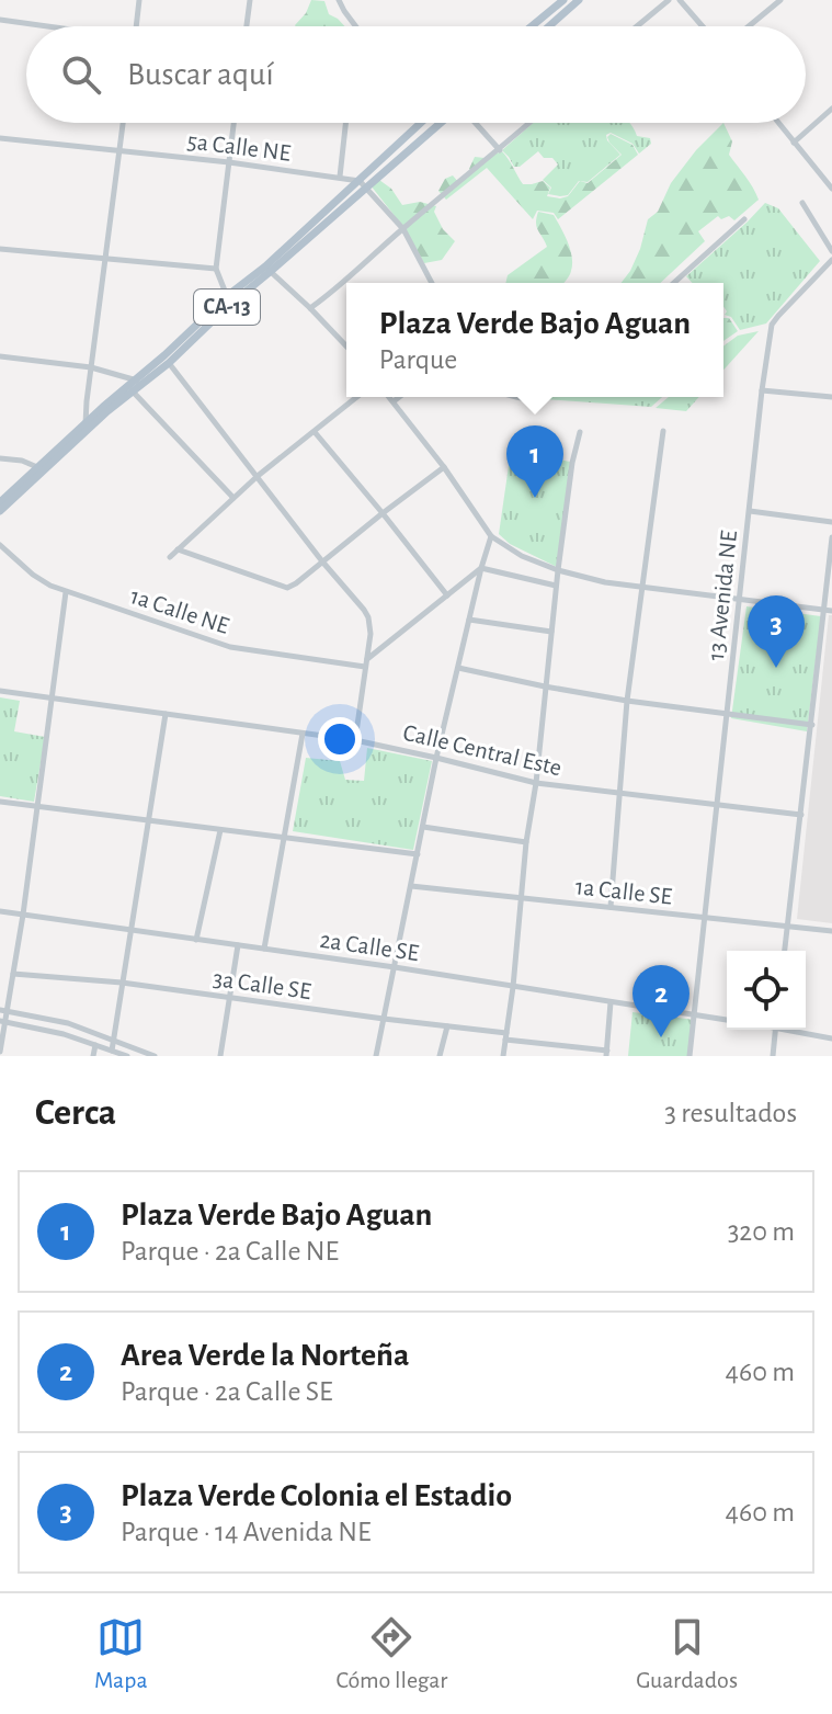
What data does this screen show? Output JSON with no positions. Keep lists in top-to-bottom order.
{
  "streets": {
    "main road": ["CA-13"],
    "street": [
      "5a Calle NE",
      "13 Avenida NE",
      "1a Calle NE",
      "Calle Central Este",
      "1a Calle SE",
      "2a Calle SE",
      "3a Calle SE"
    ]
  },
  "crossings": [
    ["5a Calle NE", "CA-13"],
    ["13 Avenida NE", "Calle Central Este"],
    ["13 Avenida NE", "1a Calle SE"],
    ["13 Avenida NE", "2a Calle SE"]
  ],
  "page": {
    "search": "Buscar aquí",
    "popup": ["Plaza Verde Bajo Aguan", "Parque"],
    "pins": ["1", "3", "2"],
    "heading": ["Cerca", "3 resultados"],
    "list": [
      {
        "mark": "1",
        "name": "Plaza Verde Bajo Aguan",
        "note": "Parque · 2a Calle NE",
        "value": "320 m"
      },
      {
        "mark": "2",
        "name": "Area Verde la Norteña",
        "note": "Parque · 2a Calle SE",
        "value": "460 m"
      },
      {
        "mark": "3",
        "name": "Plaza Verde Colonia el Estadio",
        "note": "Parque · 14 Avenida NE",
        "value": "460 m"
      }
    ],
    "nav": ["Mapa", "Cómo llegar", "Guardados"]
  }
}
